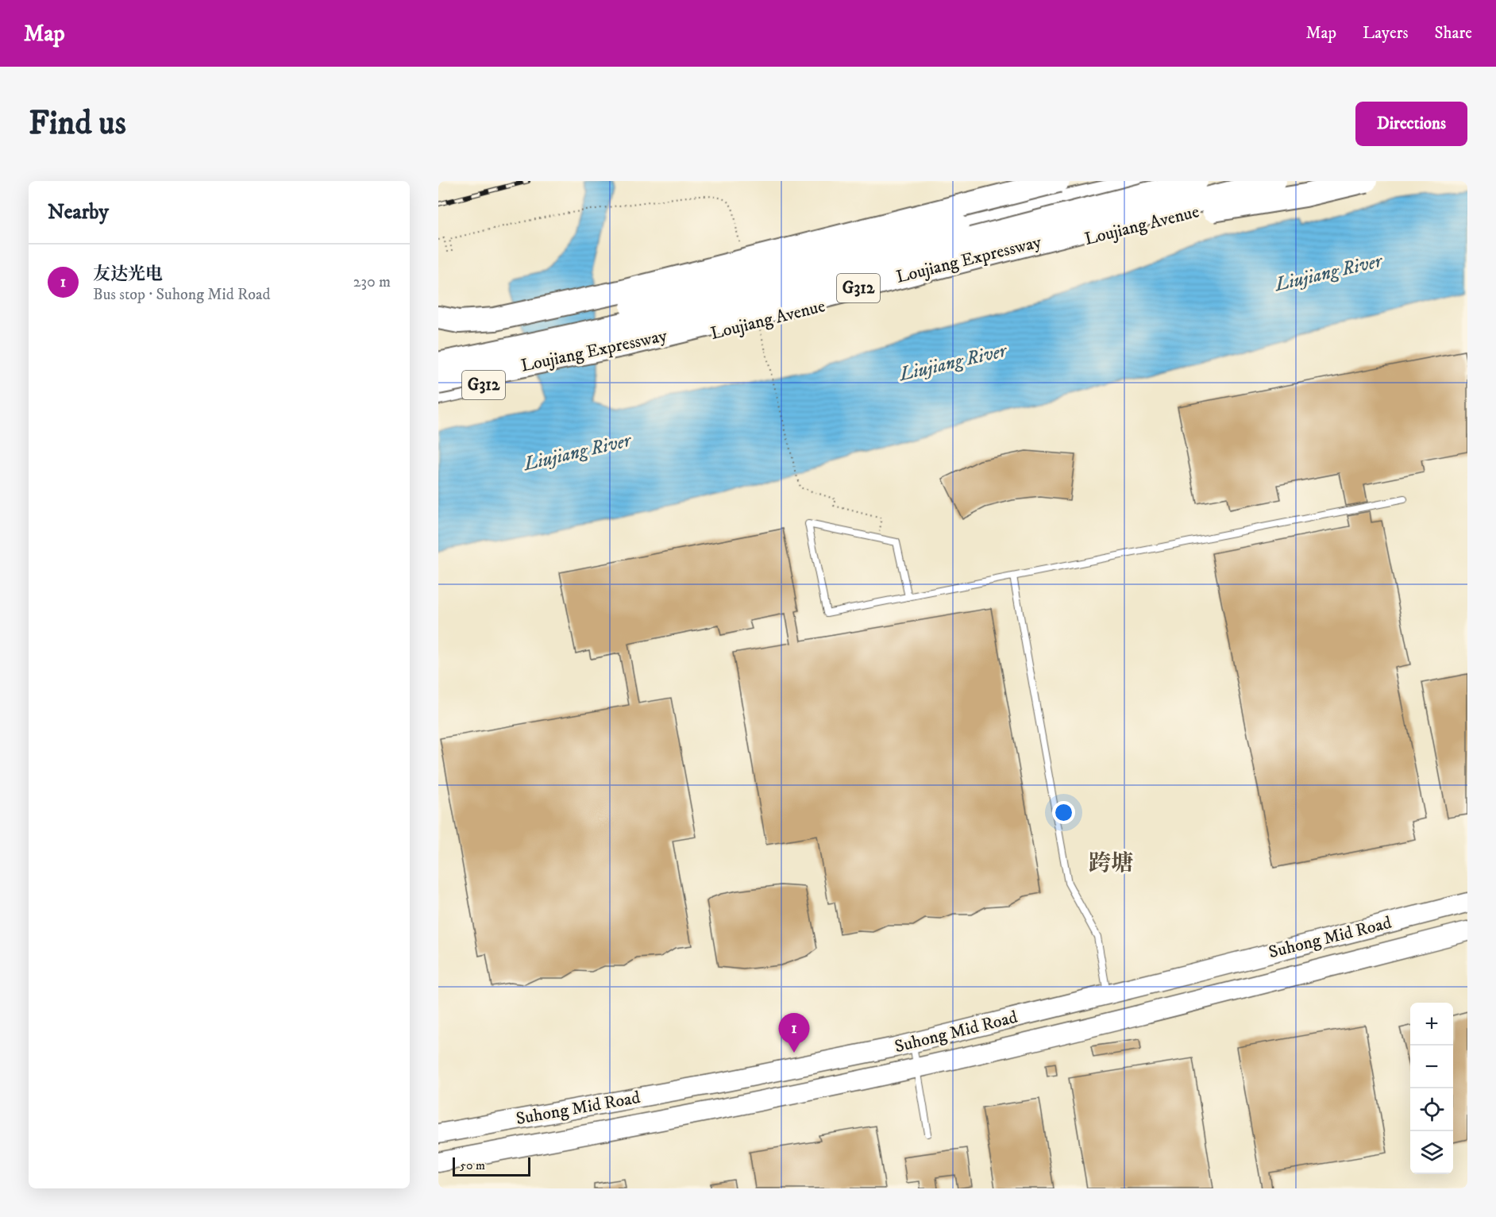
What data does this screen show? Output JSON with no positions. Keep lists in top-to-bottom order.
{
  "streets": {
    "highway": ["Loujiang Expressway", "G312"],
    "main road": ["Loujiang Avenue", "Suhong Mid Road"]
  },
  "districts": ["跨塘"],
  "water": ["Liujiang River"],
  "scale_bar": "50 m",
  "page": {
    "header": "Map",
    "nav": ["Map", "Layers", "Share"],
    "buttons": "Directions",
    "title": "Find us",
    "heading": "Nearby",
    "list": [
      {
        "mark": "1",
        "name": "友达光电",
        "note": "Bus stop · Suhong Mid Road",
        "value": "230 m"
      }
    ],
    "map_buttons": ["+", "−"],
    "pins": "1",
    "scale": "50 m"
  }
}
